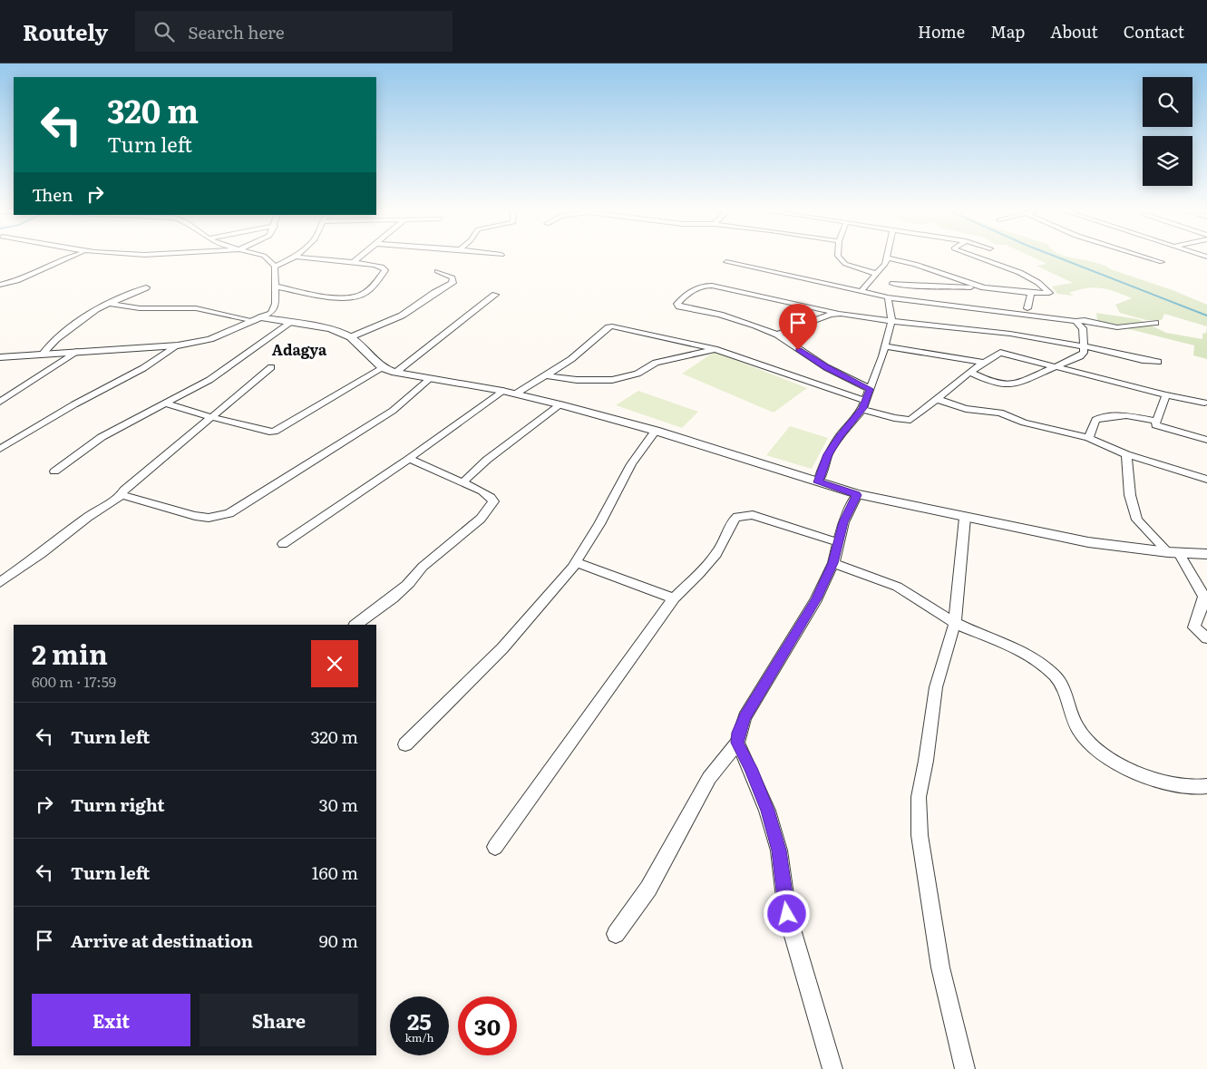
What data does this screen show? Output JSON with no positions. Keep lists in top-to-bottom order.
{
  "districts": ["Adagya"],
  "page": {
    "header": "Routely",
    "search": "Search here",
    "nav": [
      "Home",
      "Map",
      "About",
      "Contact"
    ],
    "turn": ["320 m", "Turn left"],
    "then": "Then",
    "heading": ["2 min", "600 m · 17:59"],
    "list": [
      {
        "name": "Turn left",
        "value": "320 m"
      },
      {
        "name": "Turn right",
        "value": "30 m"
      },
      {
        "name": "Turn left",
        "value": "160 m"
      },
      {
        "name": "Arrive at destination",
        "value": "90 m"
      }
    ],
    "buttons": ["Exit", "Share"],
    "speed": "25 km/h",
    "limit": "30"
  }
}
